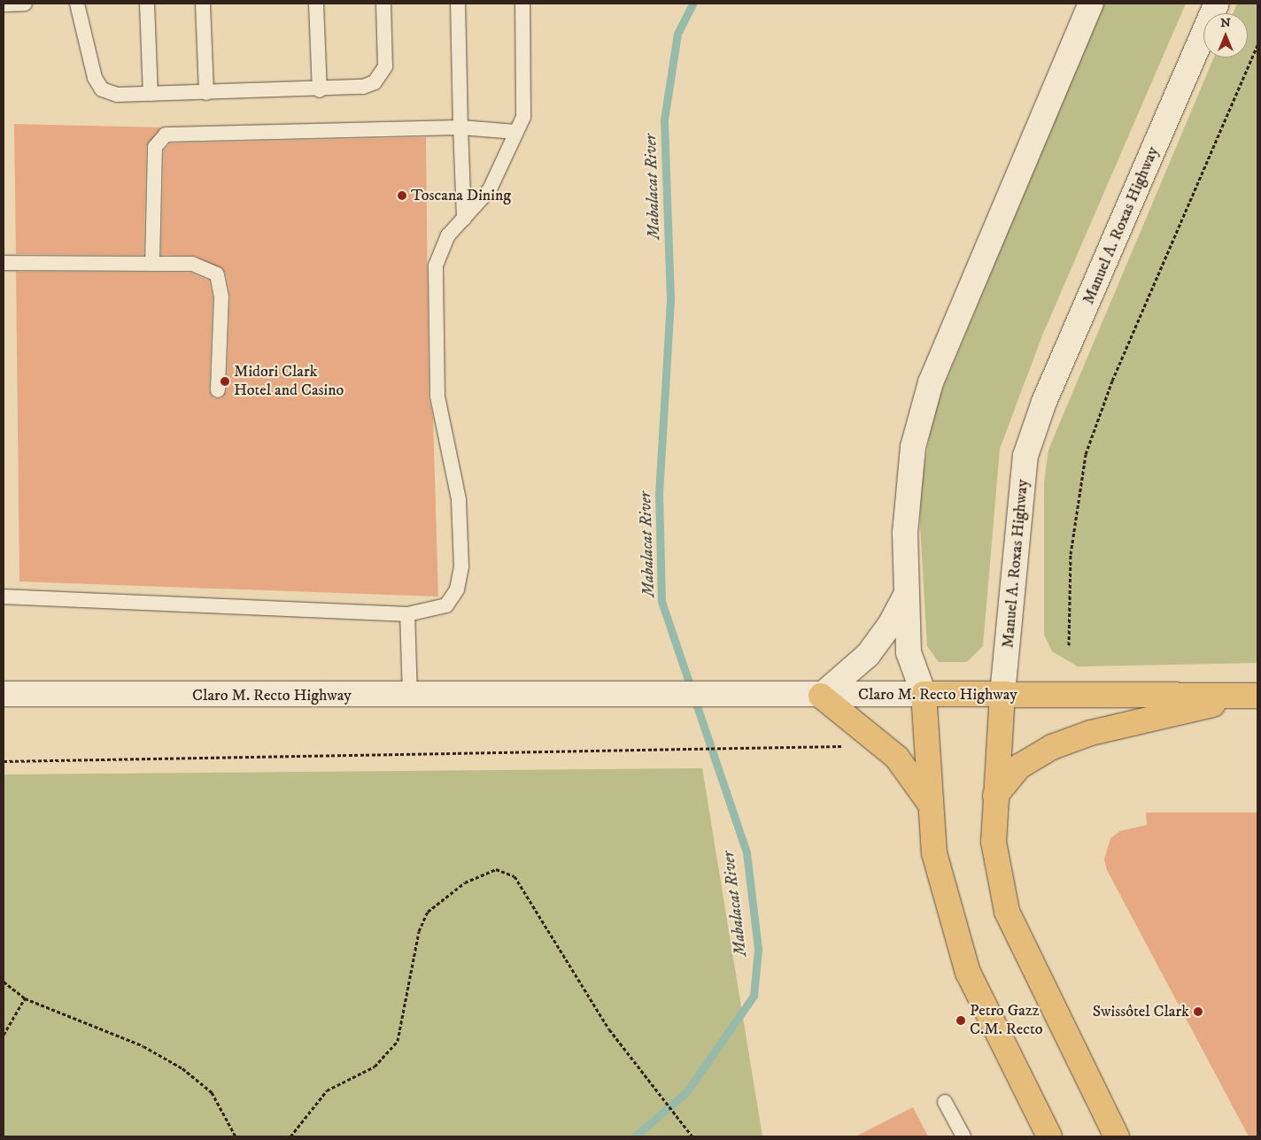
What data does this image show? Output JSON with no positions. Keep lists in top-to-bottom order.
{
  "streets": {
    "main road": ["Manuel A. Roxas Highway", "Claro M. Recto Highway"]
  },
  "crossings": [
    ["Manuel A. Roxas Highway", "Claro M. Recto Highway"]
  ],
  "water": ["Mabalacat River"],
  "places": [
    "Toscana Dining",
    "Midori Clark Hotel and Casino",
    "Swissôtel Clark",
    "Petro Gazz C.M. Recto"
  ],
  "north": "top"
}
